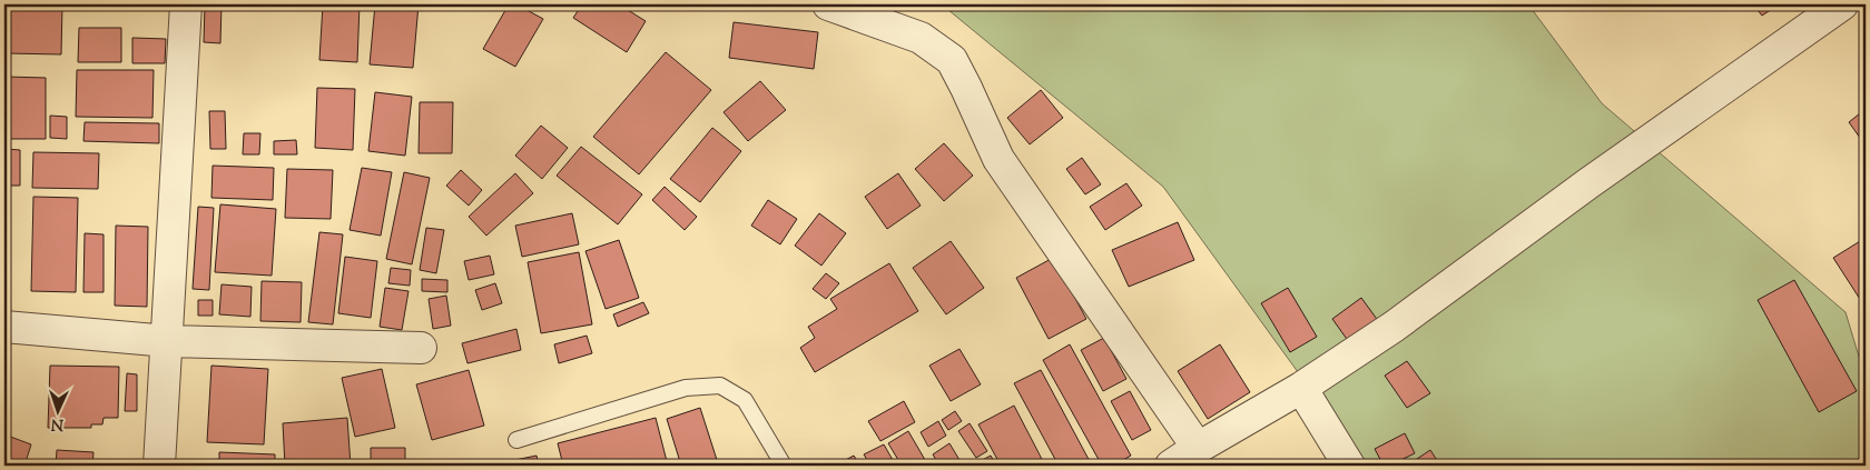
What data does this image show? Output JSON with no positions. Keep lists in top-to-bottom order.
{
  "north": "bottom"
}
